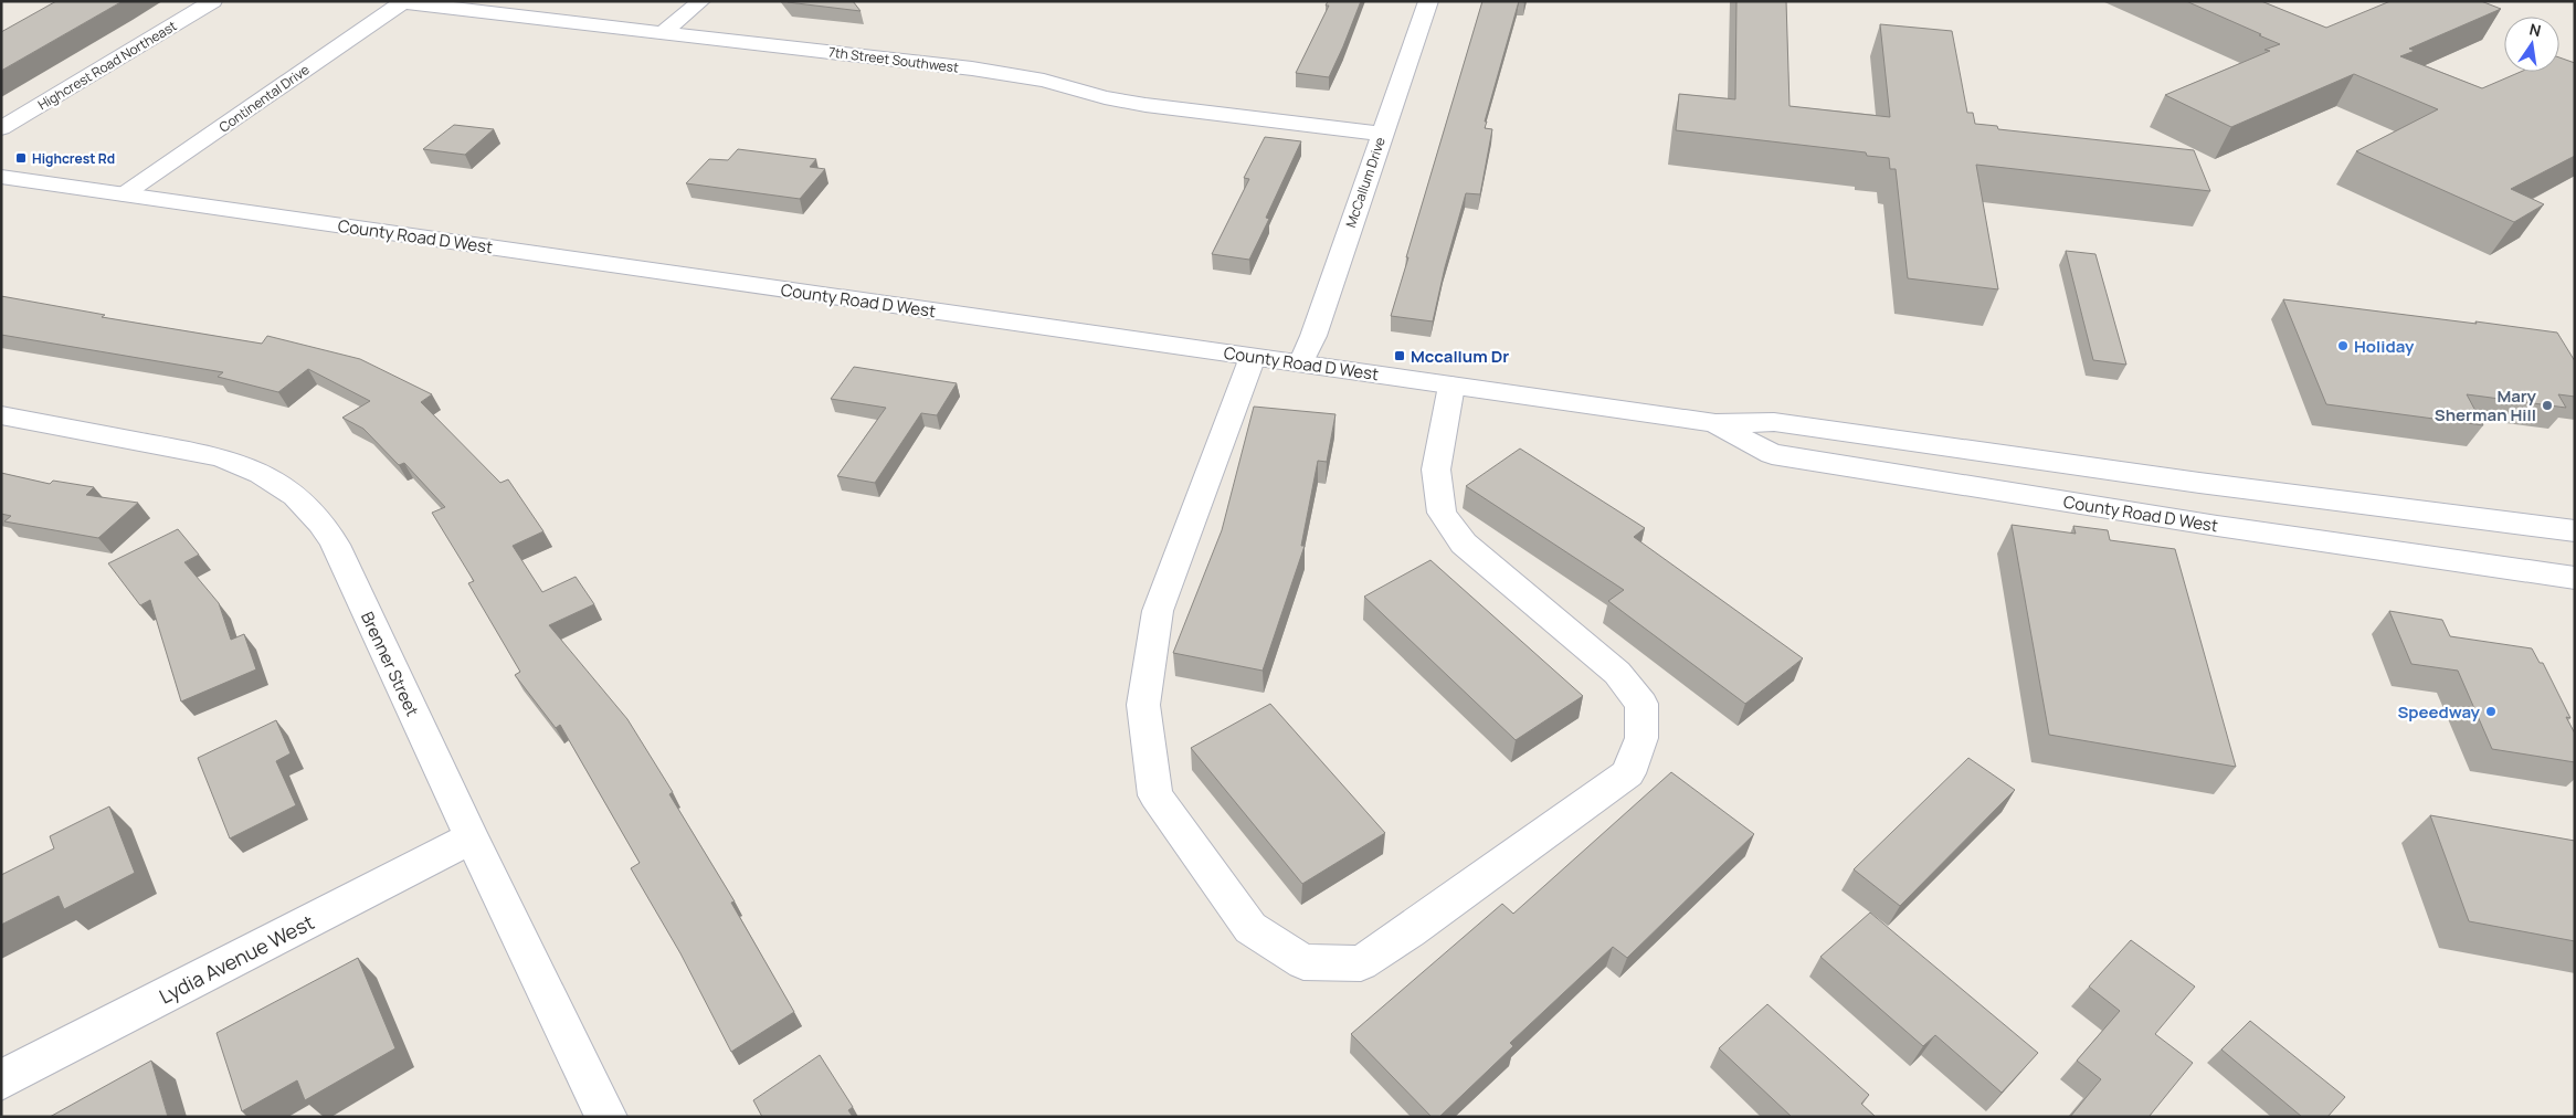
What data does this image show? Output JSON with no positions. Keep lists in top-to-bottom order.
{
  "streets": {
    "street": [
      "7th Street Southwest",
      "Highcrest Road Northeast",
      "Continental Drive",
      "McCallum Drive",
      "County Road D West",
      "Brenner Street",
      "Lydia Avenue West"
    ]
  },
  "crossings": [
    ["7th Street Southwest", "Continental Drive"],
    ["7th Street Southwest", "McCallum Drive"],
    ["Continental Drive", "County Road D West"],
    ["McCallum Drive", "County Road D West"],
    ["Brenner Street", "Lydia Avenue West"]
  ],
  "places": {
    "transit": ["Highcrest Rd", "Mccallum Dr"],
    "other": ["Holiday", "Mary Sherman Hill", "Speedway"]
  },
  "north": "top"
}
